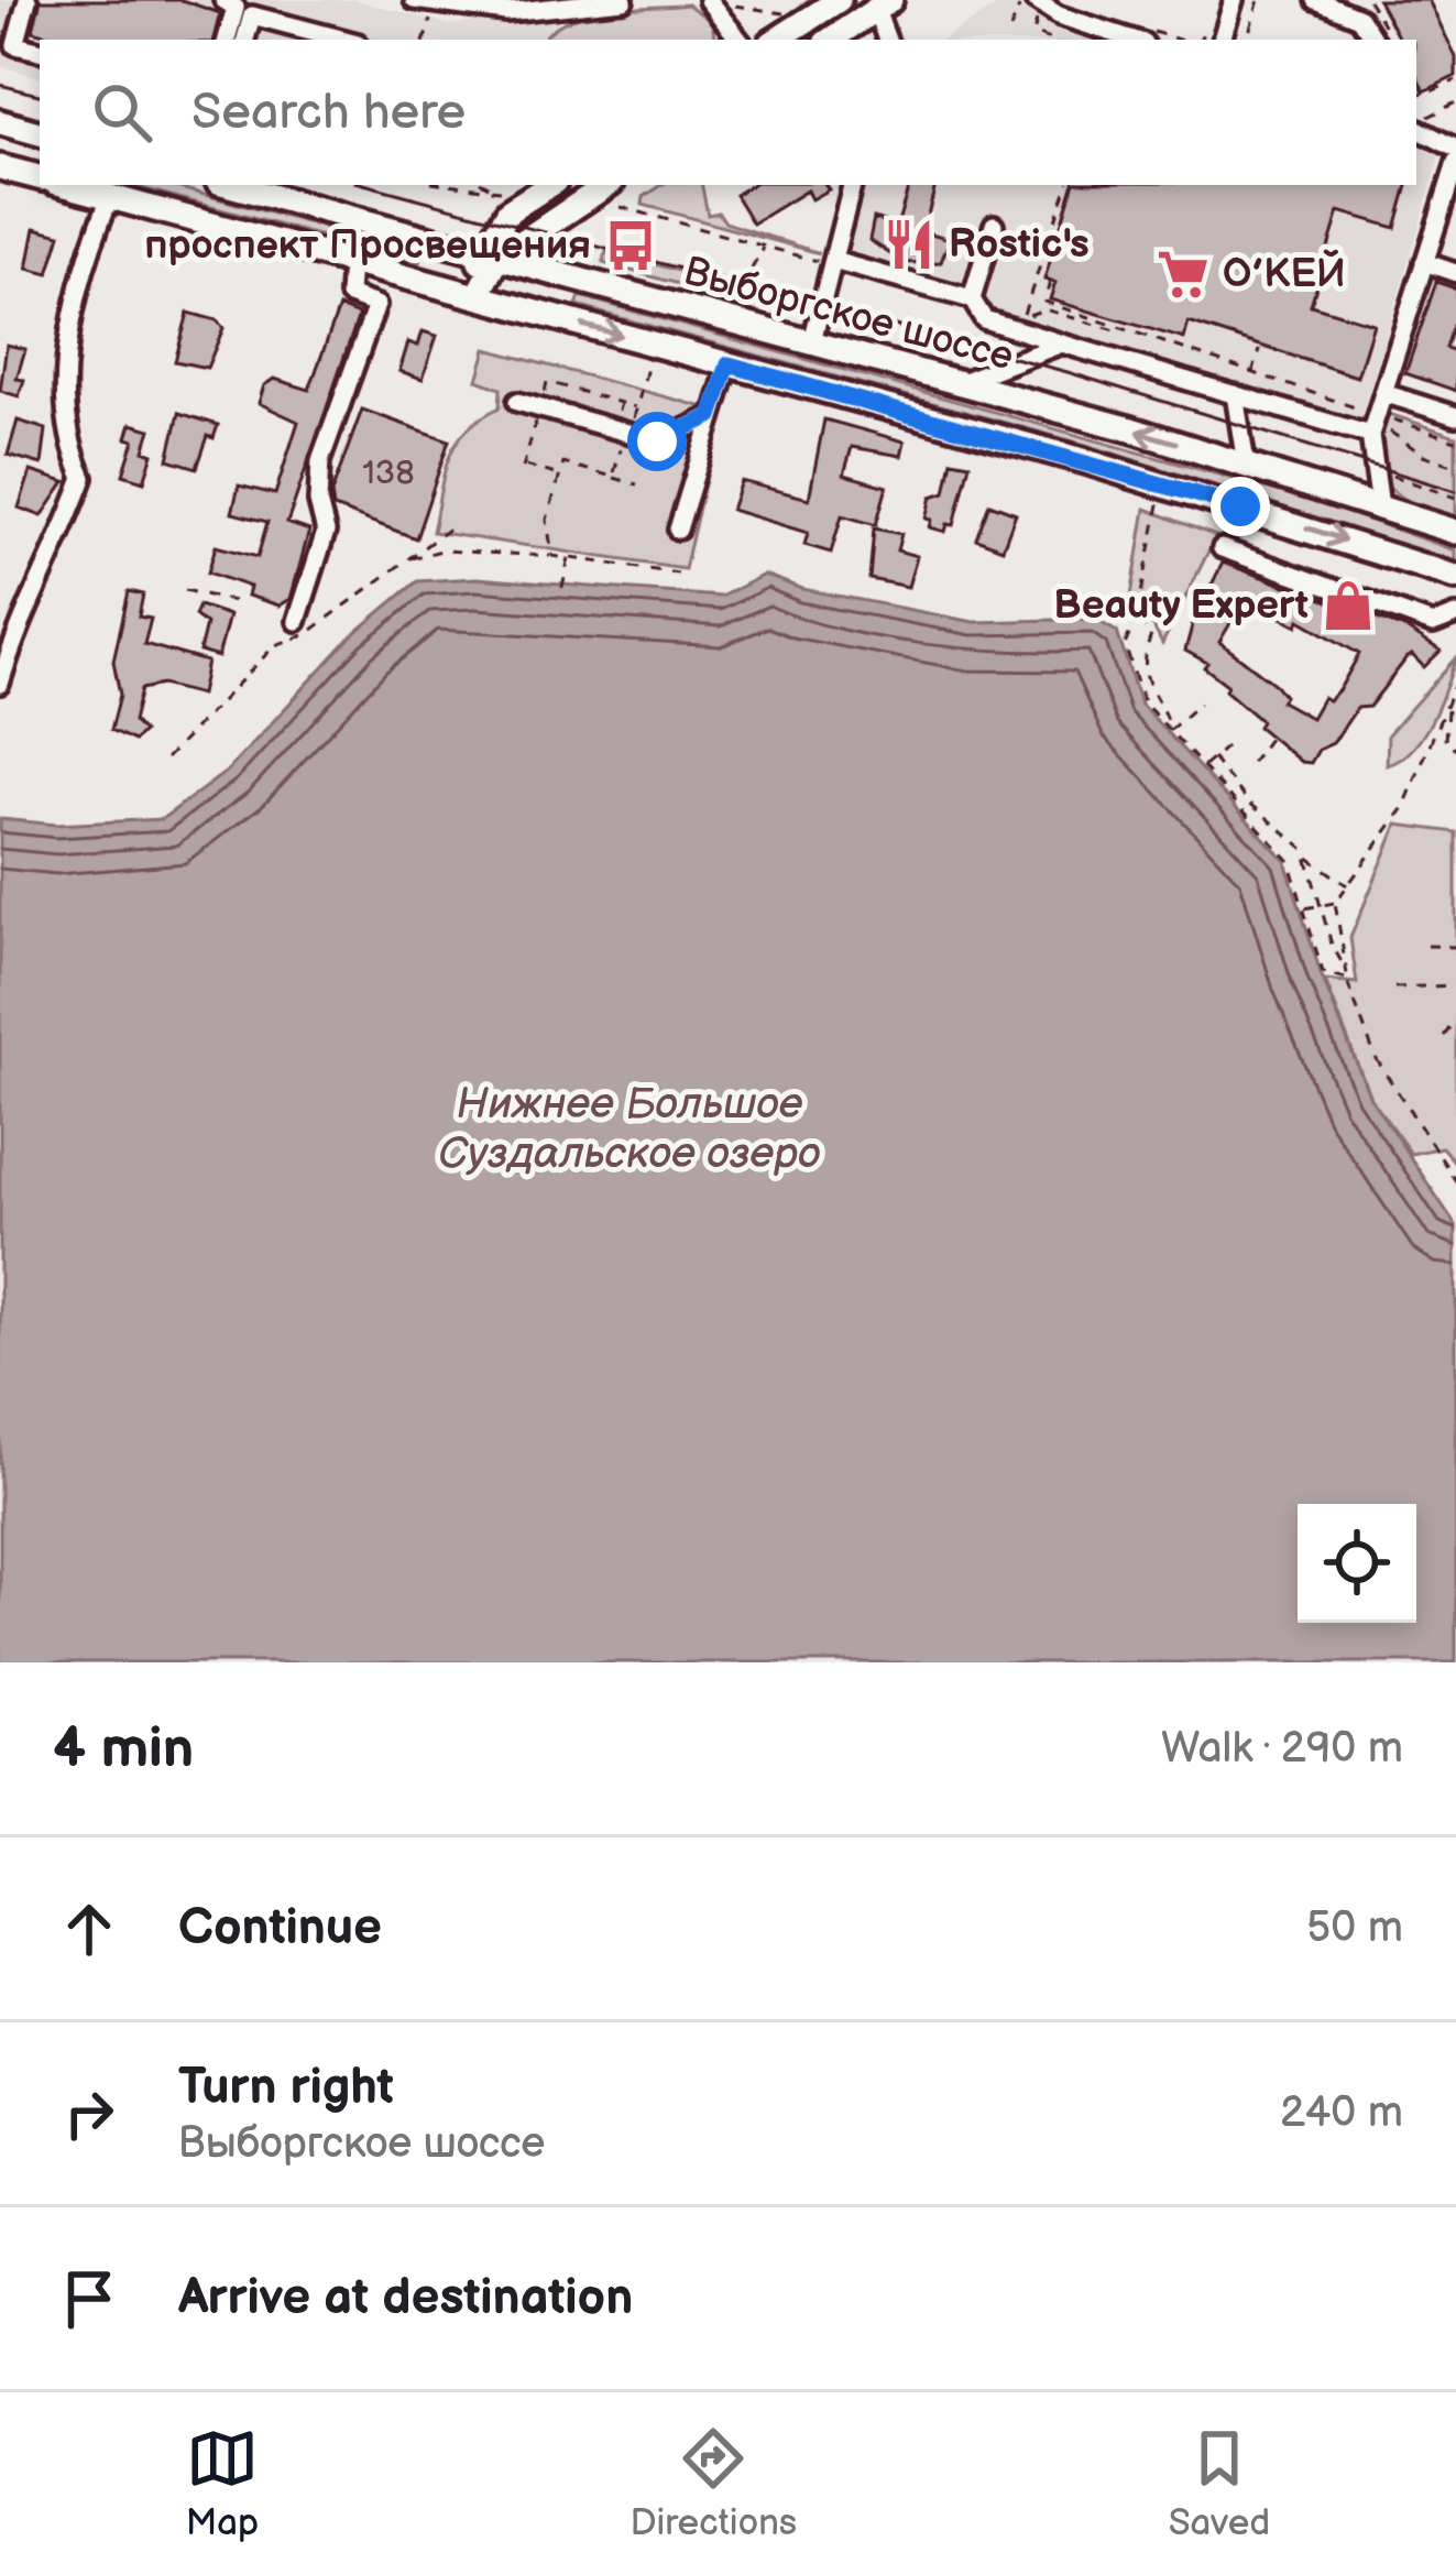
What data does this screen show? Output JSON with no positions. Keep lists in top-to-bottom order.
{
  "streets": {
    "main road": ["Выборгское шоссе"]
  },
  "water": ["Нижнее Большое Суздальское озеро"],
  "places": {
    "restaurant": ["Rostic's"],
    "bus stop": ["проспект Просвещения"],
    "supermarket": ["О’КЕЙ"],
    "shop": ["Beauty Expert"]
  },
  "house_numbers": ["138"],
  "page": {
    "search": "Search here",
    "heading": ["4 min", "Walk · 290 m"],
    "list": [
      ["Continue", "50 m"],
      ["Turn right", "Выборгское шоссе", "240 m"],
      "Arrive at destination"
    ],
    "nav": ["Map", "Directions", "Saved"]
  }
}
